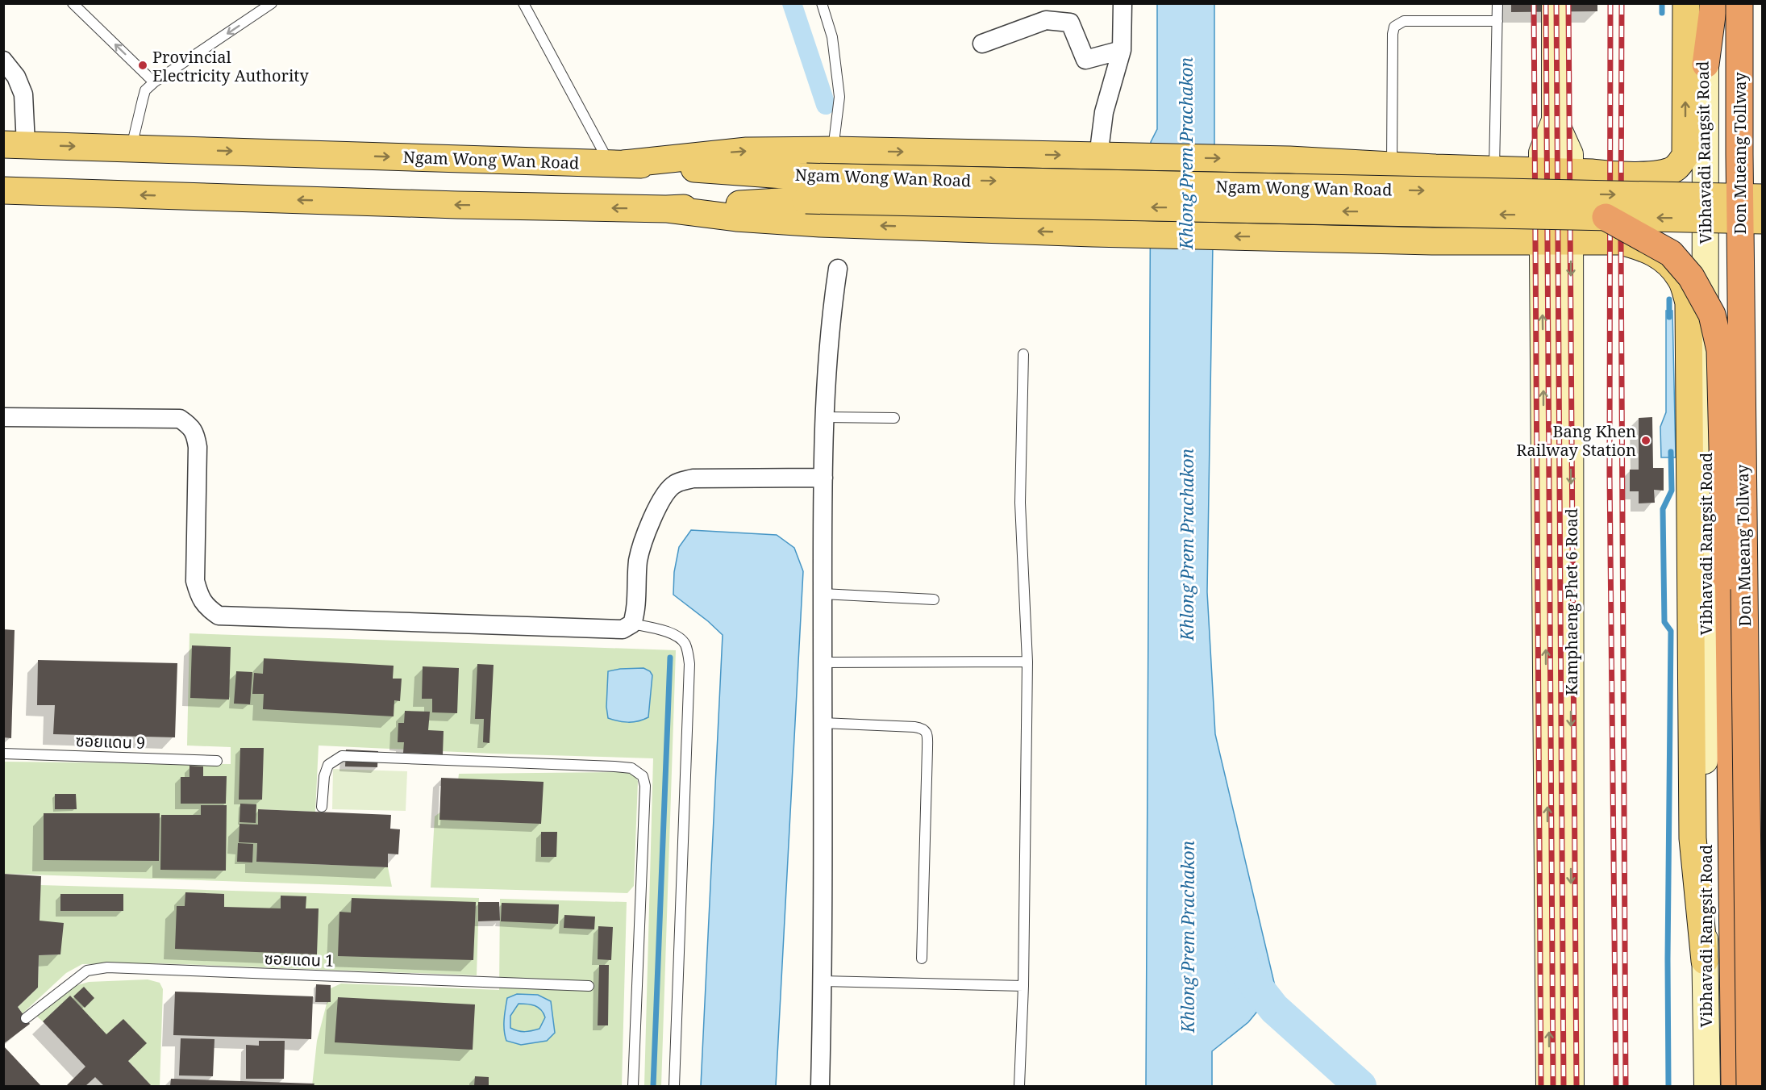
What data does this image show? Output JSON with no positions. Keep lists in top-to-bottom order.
{
  "streets": {
    "highway": ["Vibhavadi Rangsit Road", "Don Mueang Tollway"],
    "main road": ["Ngam Wong Wan Road"],
    "street": ["Kamphaeng Phet 6 Road"],
    "lane": ["ซอยแดน 9", "ซอยแดน 1"]
  },
  "water": ["Khlong Prem Prachakon"],
  "places": ["Provincial Electricity Authority", "Bang Khen Railway Station"]
}
